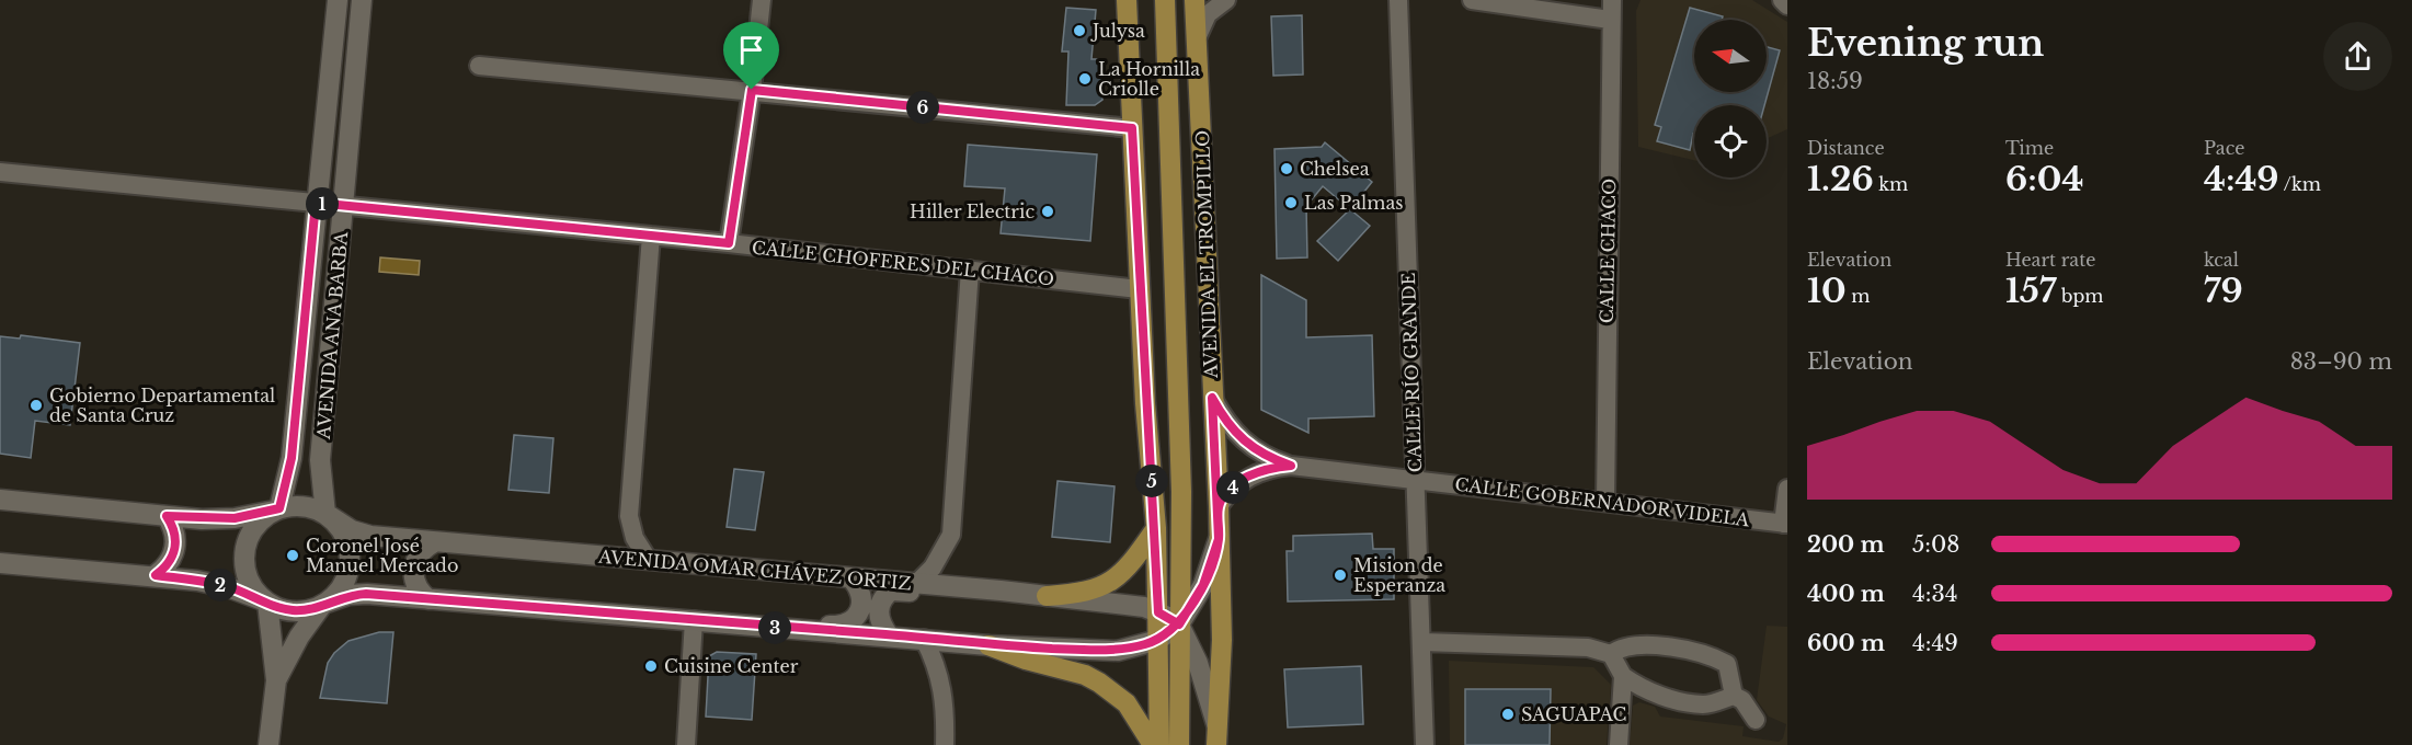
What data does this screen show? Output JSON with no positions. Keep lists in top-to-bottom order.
{
  "streets": {
    "main road": ["AVENIDA EL TROMPILLO", "AVENIDA ANA BARBA", "AVENIDA OMAR CHÁVEZ ORTIZ"],
    "street": [
      "CALLE CHACO",
      "CALLE CHOFERES DEL CHACO",
      "CALLE RÍO GRANDE",
      "CALLE GOBERNADOR VIDELA"
    ]
  },
  "crossings": [
    ["CALLE CHACO", "CALLE GOBERNADOR VIDELA"],
    ["AVENIDA EL TROMPILLO", "AVENIDA OMAR CHÁVEZ ORTIZ"],
    ["CALLE CHOFERES DEL CHACO", "AVENIDA ANA BARBA"],
    ["AVENIDA ANA BARBA", "AVENIDA OMAR CHÁVEZ ORTIZ"],
    ["CALLE RÍO GRANDE", "CALLE GOBERNADOR VIDELA"]
  ],
  "places": [
    "Julysa",
    "La Hornilla Criolle",
    "Chelsea",
    "Las Palmas",
    "Hiller Electric",
    "Gobierno Departamental de Santa Cruz",
    "Coronel José Manuel Mercado",
    "Mision de Esperanza",
    "Cuisine Center",
    "SAGUAPAC"
  ],
  "north": "left",
  "page": {
    "heading": ["Evening run", "18:59"],
    "pins": [
      "6",
      "1",
      "5",
      "4",
      "2",
      "3"
    ],
    "stats": [
      ["Distance", "1.26 km"],
      ["Time", "6:04"],
      ["Pace", "4:49 /km"],
      ["Elevation", "10 m"],
      ["Heart rate", "157 bpm"],
      ["kcal", "79"]
    ],
    "chart": ["Elevation", "83–90 m"],
    "list": [
      {
        "name": "200 m",
        "note": "5:08"
      },
      {
        "name": "400 m",
        "note": "4:34"
      },
      {
        "name": "600 m",
        "note": "4:49"
      }
    ]
  }
}
